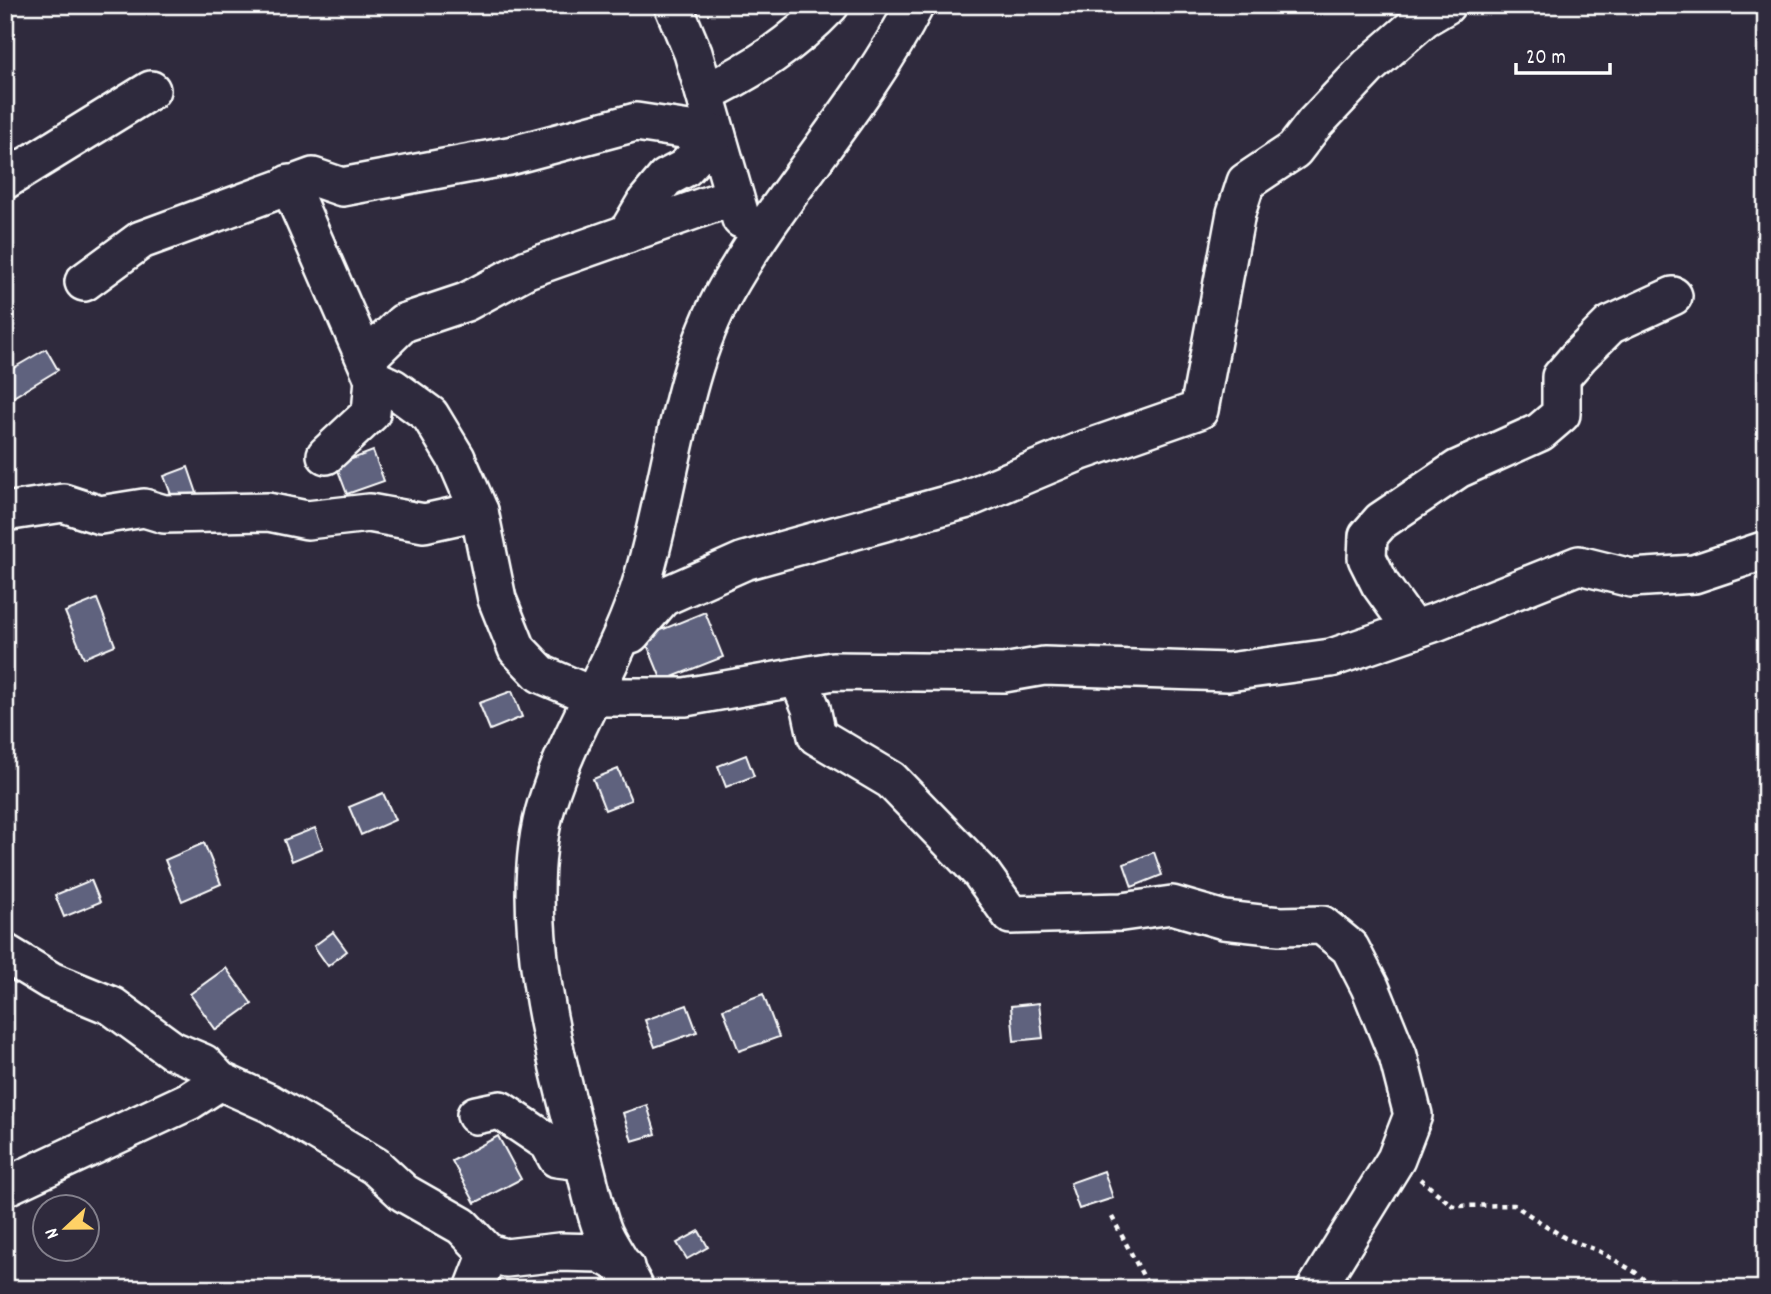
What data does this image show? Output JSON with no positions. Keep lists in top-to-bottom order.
{
  "scale_bar": "20 m",
  "north": "left"
}
